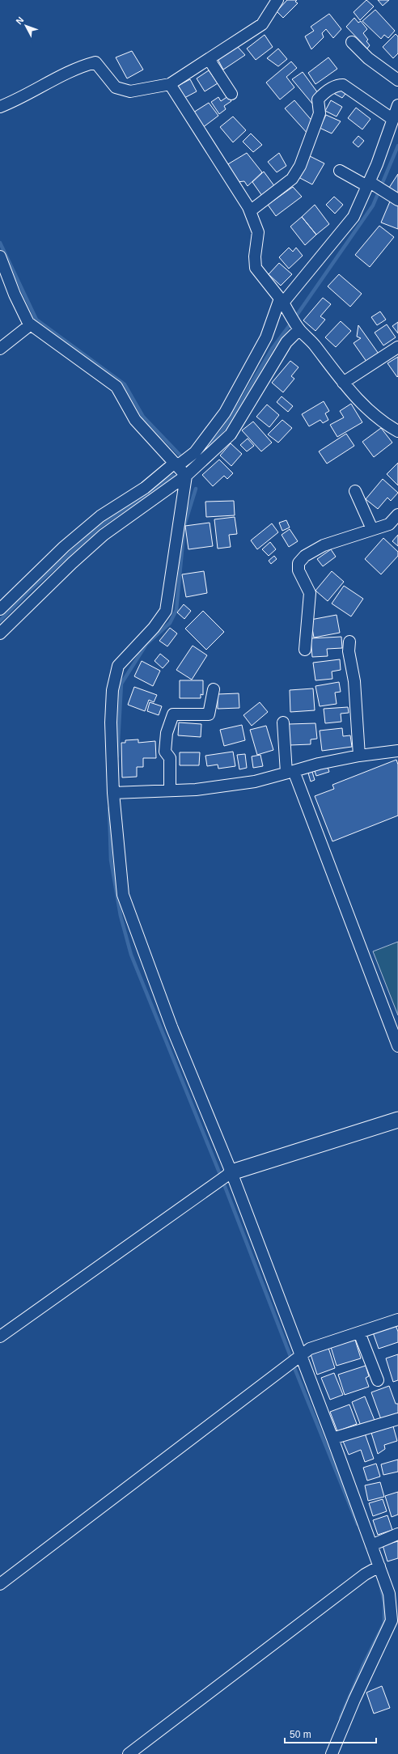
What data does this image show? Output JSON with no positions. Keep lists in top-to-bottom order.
{
  "scale_bar": "50 m",
  "north": "top left"
}
